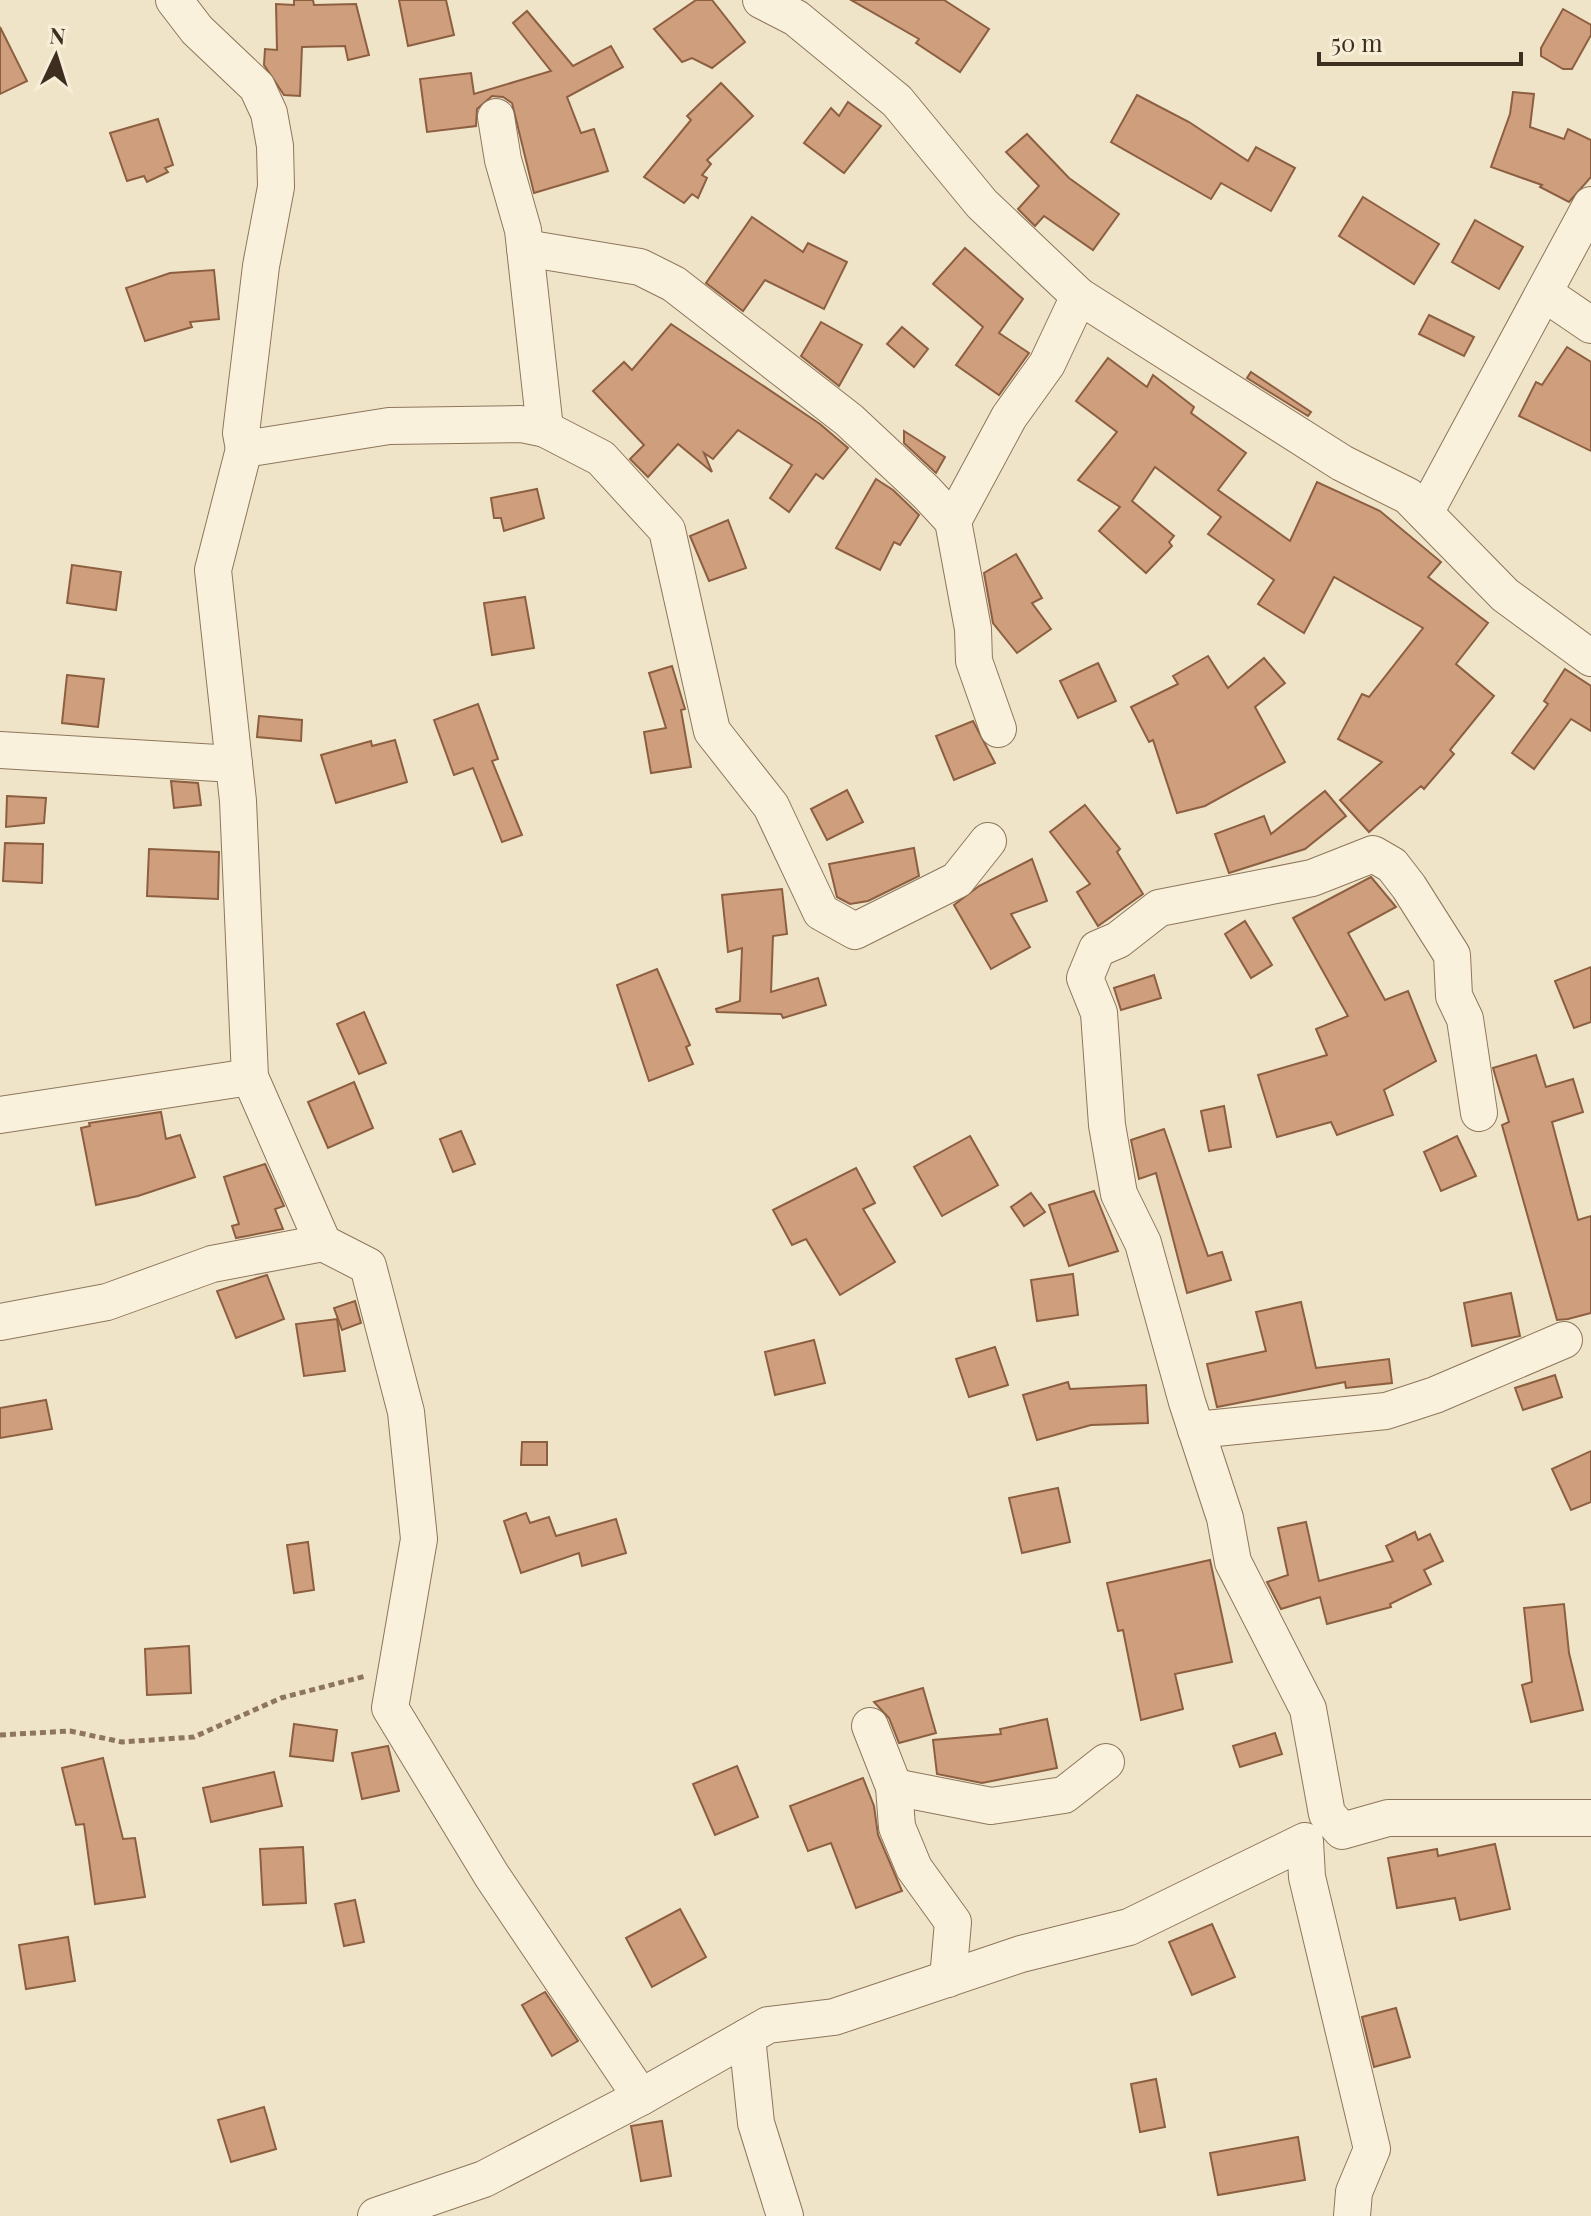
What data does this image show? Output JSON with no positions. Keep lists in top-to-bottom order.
{
  "scale_bar": "50 m",
  "north": "top"
}
